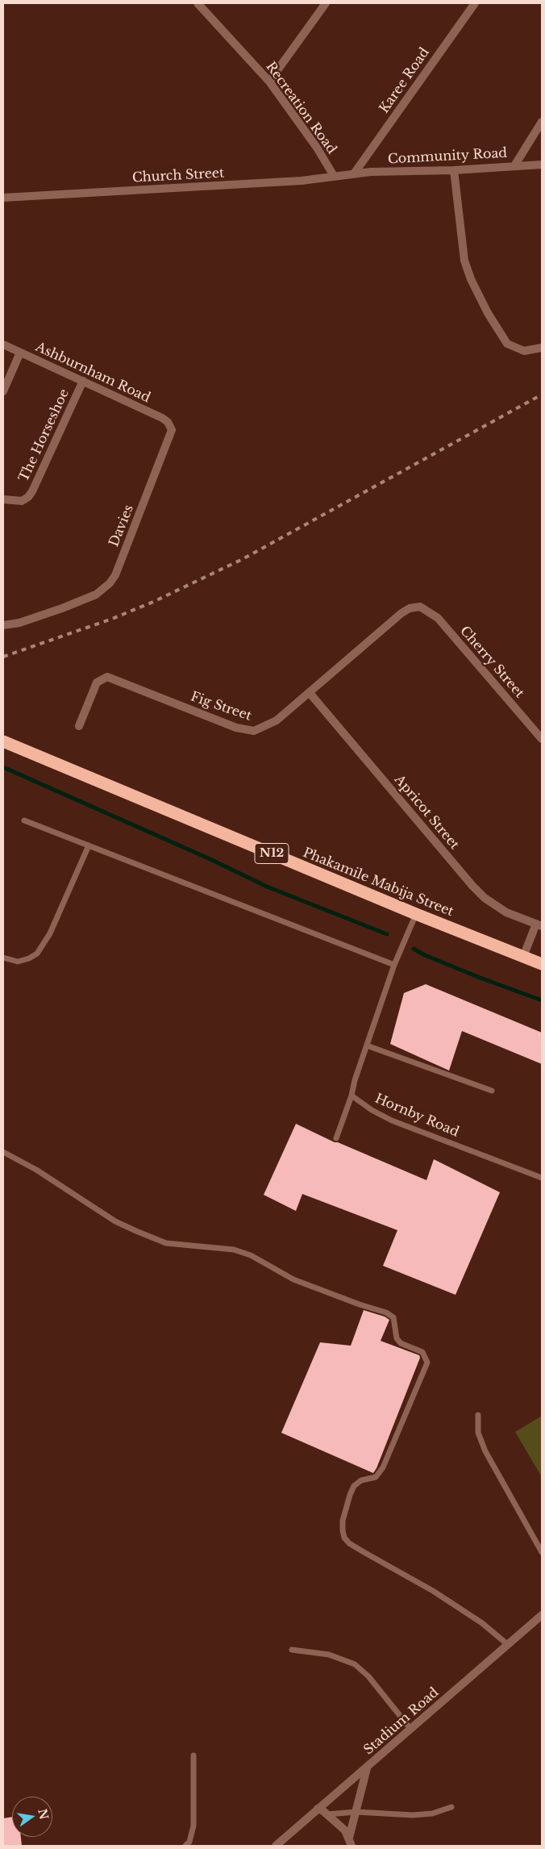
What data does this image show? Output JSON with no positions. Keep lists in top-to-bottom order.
{
  "streets": {
    "highway": ["N12", "Phakamile Mabija Street"],
    "street": [
      "Karee Road",
      "Recreation Road",
      "Community Road",
      "Church Street",
      "Ashburnham Road",
      "The Horseshoe",
      "Davies",
      "Cherry Street",
      "Fig Street",
      "Apricot Street",
      "Stadium Road"
    ],
    "lane": ["Hornby Road"]
  },
  "crossings": [
    ["Karee Road", "Community Road"],
    ["Karee Road", "Church Street"],
    ["Recreation Road", "Church Street"],
    ["Community Road", "Church Street"],
    ["Ashburnham Road", "The Horseshoe"],
    ["Ashburnham Road", "Davies"],
    ["Cherry Street", "Fig Street"],
    ["Fig Street", "Apricot Street"]
  ],
  "north": "right"
}
